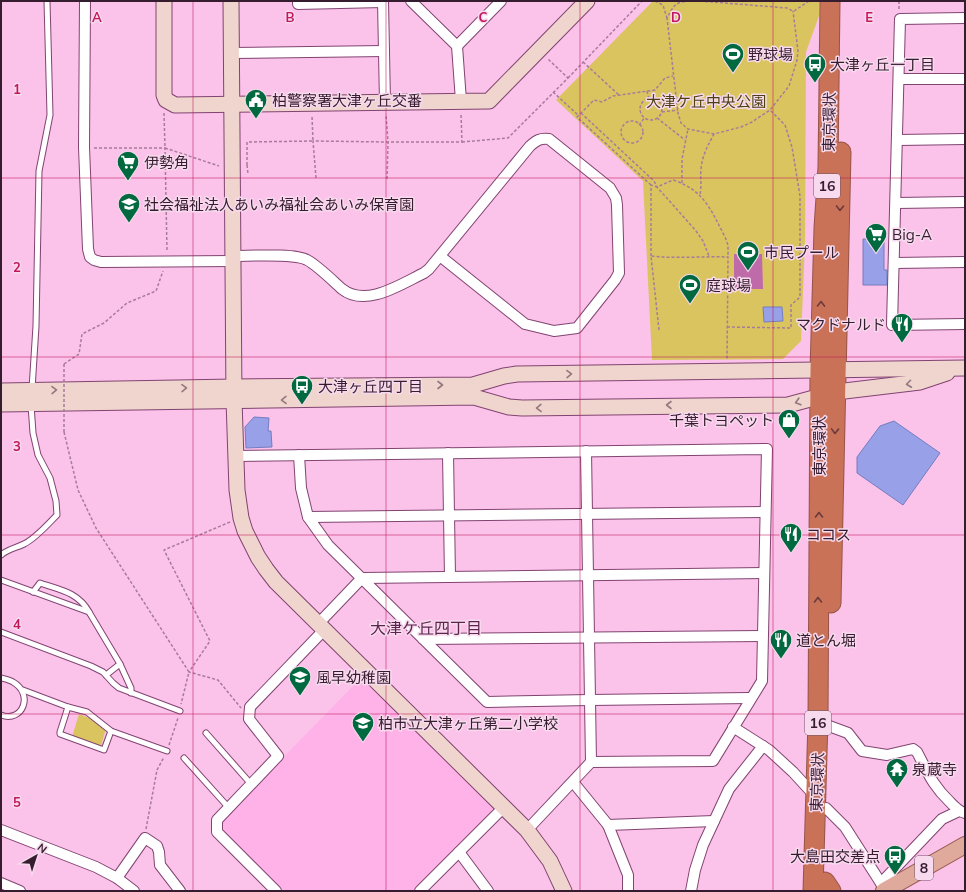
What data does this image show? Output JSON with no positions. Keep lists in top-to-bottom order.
{
  "streets": {
    "highway": ["東京環状", "16"],
    "main road": ["8"]
  },
  "districts": ["大津ケ丘四丁目"],
  "parks": ["大津ケ丘中央公園"],
  "places": {
    "sports": ["野球場", "市民プール", "庭球場"],
    "bus stop": ["大津ヶ丘一丁目", "大津ヶ丘四丁目", "大島田交差点"],
    "public building": ["柏警察署大津ヶ丘交番"],
    "supermarket": ["伊勢角", "Big-A"],
    "school or university": ["社会福祉法人あいみ福祉会あいみ保育園", "風早幼稚園", "柏市立大津ヶ丘第二小学校"],
    "restaurant": ["マクドナルド", "ココス", "道とん堀"],
    "shop": ["千葉トヨペット"],
    "temple": ["泉蔵寺"]
  },
  "north": "top right",
  "grid": {
    "columns": [
      "A",
      "B",
      "C",
      "D",
      "E"
    ],
    "rows": [
      "1",
      "2",
      "3",
      "4",
      "5"
    ]
  }
}
